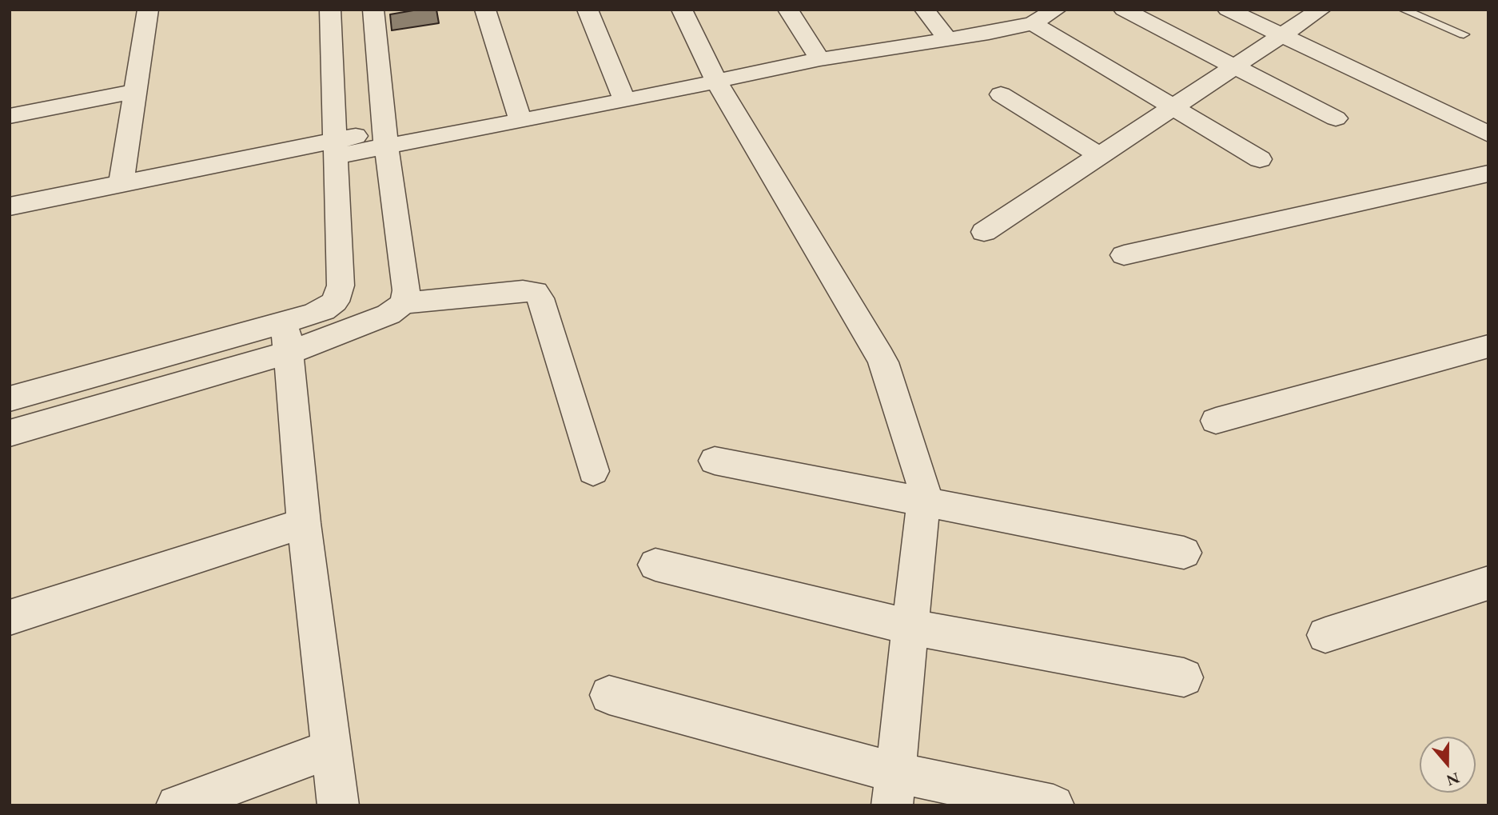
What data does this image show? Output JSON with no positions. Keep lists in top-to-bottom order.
{
  "north": "bottom"
}
